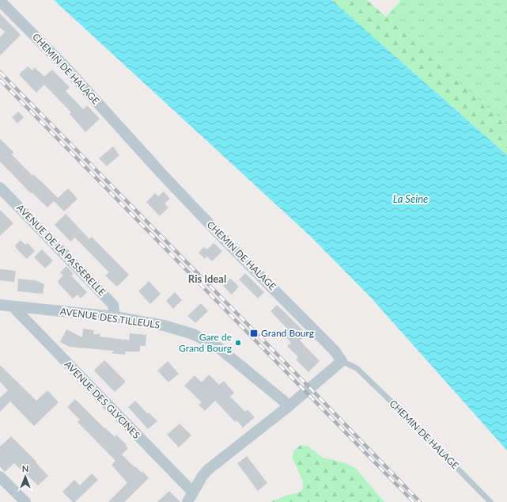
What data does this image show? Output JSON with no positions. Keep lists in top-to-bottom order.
{
  "streets": {
    "street": [
      "CHEMIN DE HALAGE",
      "AVENUE DE LA PASSERELLE",
      "AVENUE DES TILLEULS",
      "AVENUE DES GLYCINES"
    ]
  },
  "crossings": [
    ["AVENUE DE LA PASSERELLE", "AVENUE DES TILLEULS"],
    ["AVENUE DES TILLEULS", "AVENUE DES GLYCINES"]
  ],
  "districts": ["Ris Ideal"],
  "water": ["La Seine"],
  "places": {
    "transit": ["Grand Bourg"],
    "other": ["Gare de Grand Bourg"]
  },
  "north": "top"
}
